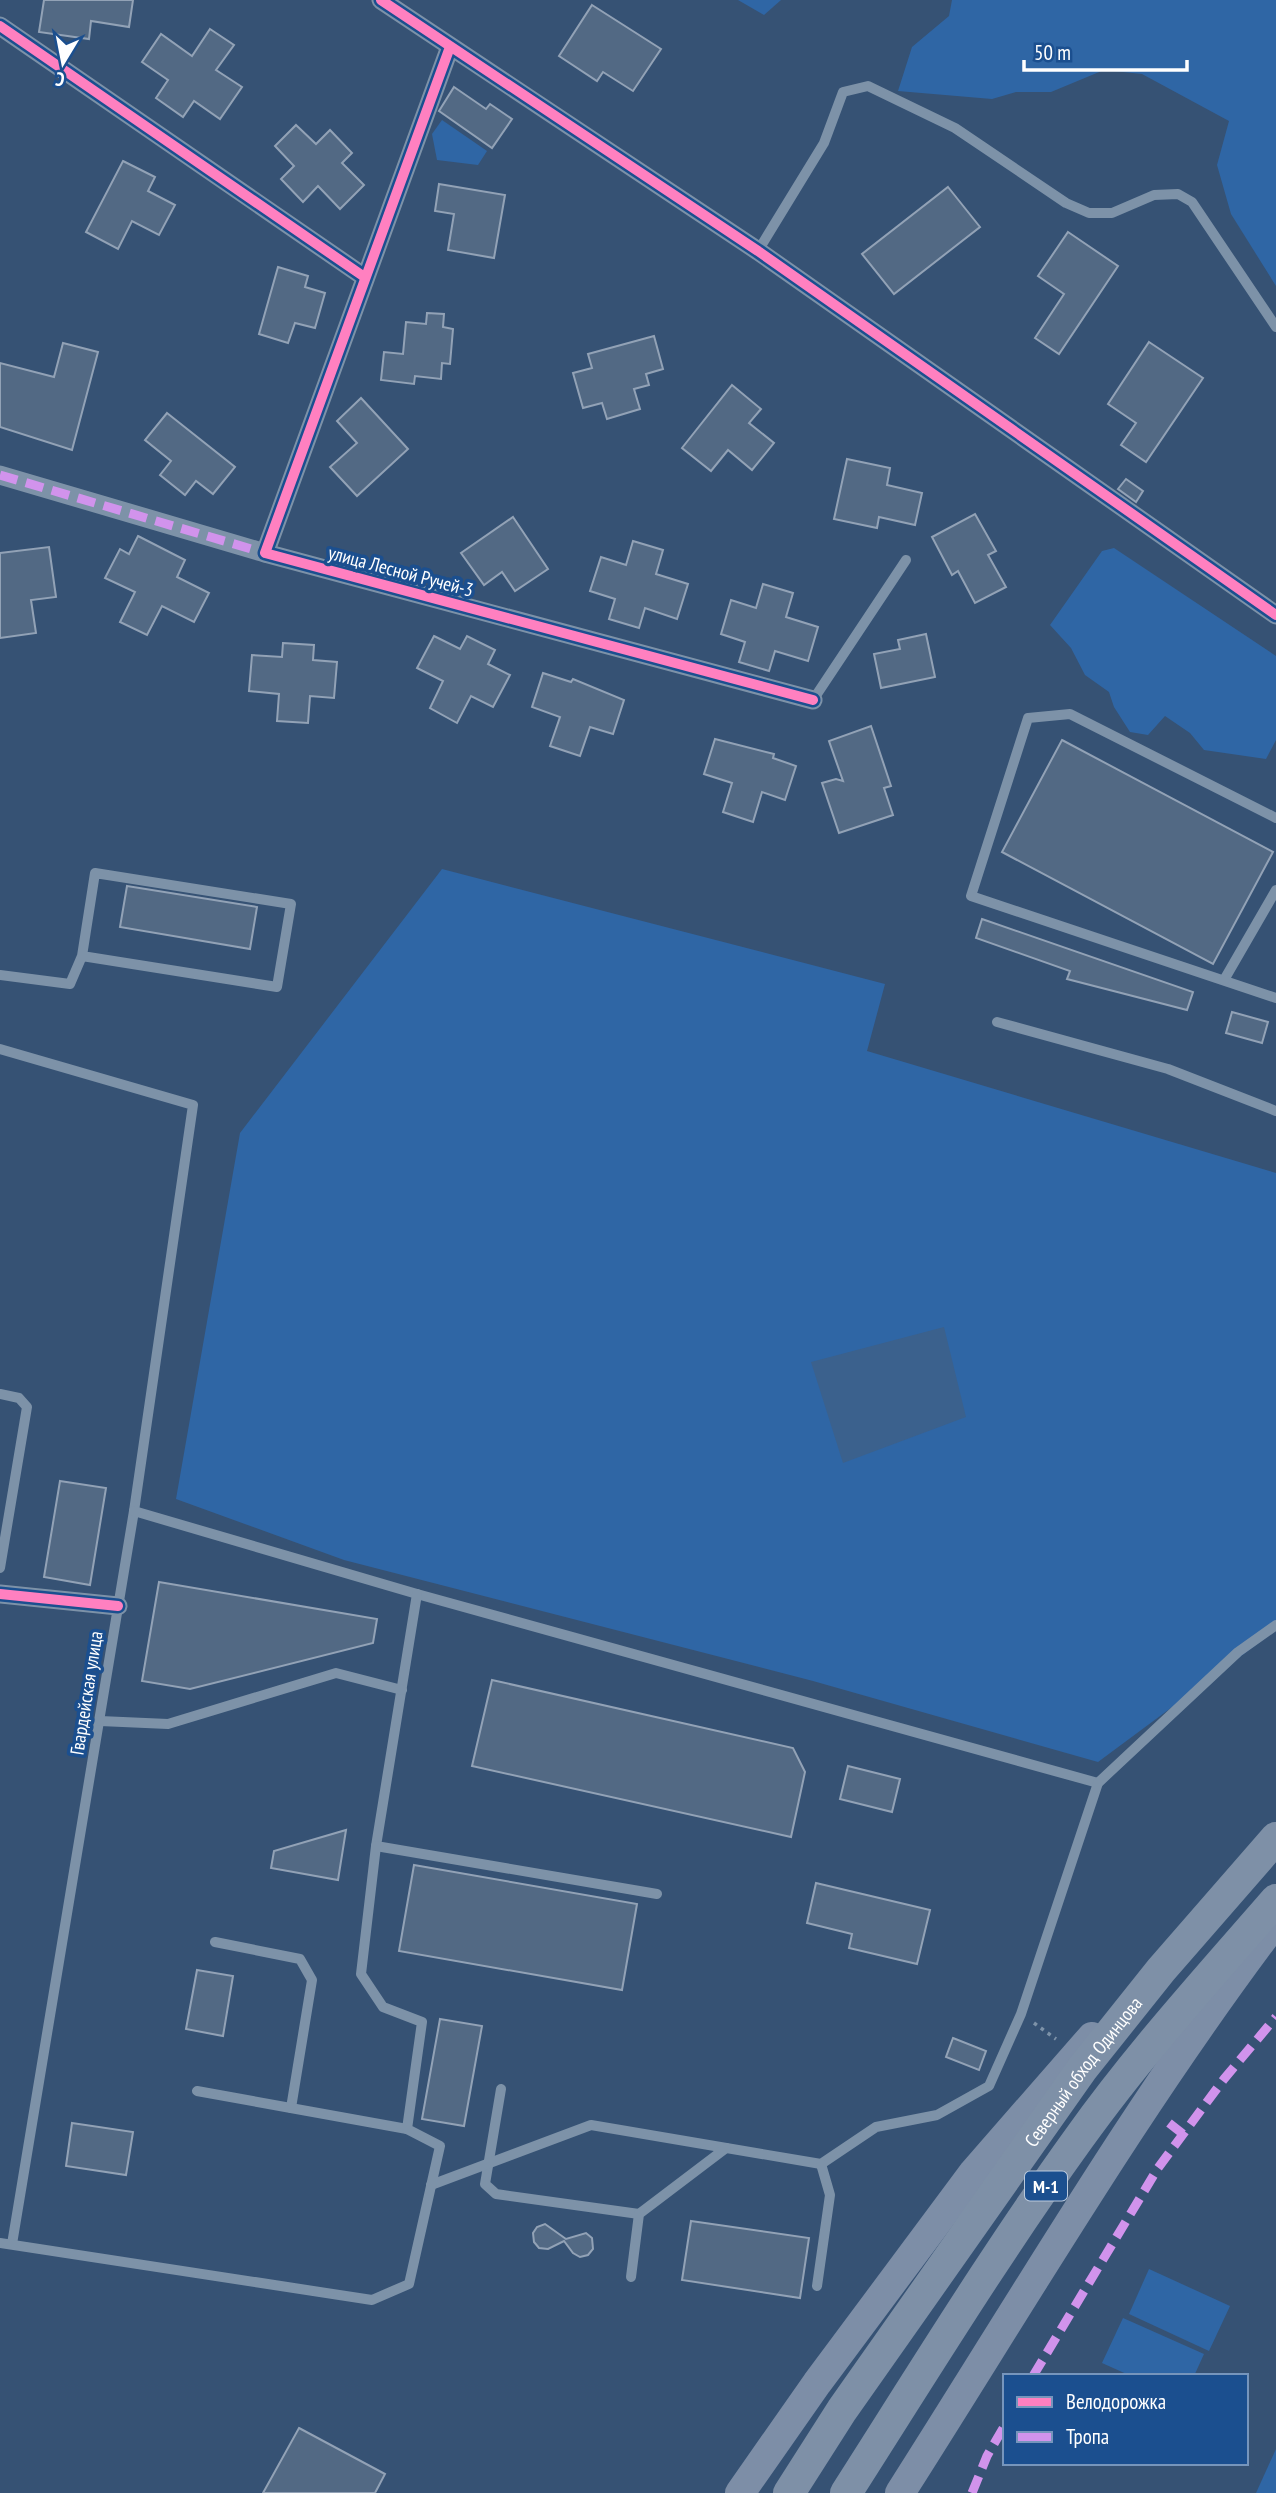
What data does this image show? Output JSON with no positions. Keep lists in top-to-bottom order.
{
  "streets": {
    "highway": ["Северный обход Одинцова", "М-1"],
    "street": ["улица Лесной Ручей-3"],
    "lane": ["Гвардейская улица"]
  },
  "legend": ["Велодорожка", "Тропа"],
  "scale_bar": "50 m",
  "north": "bottom"
}
